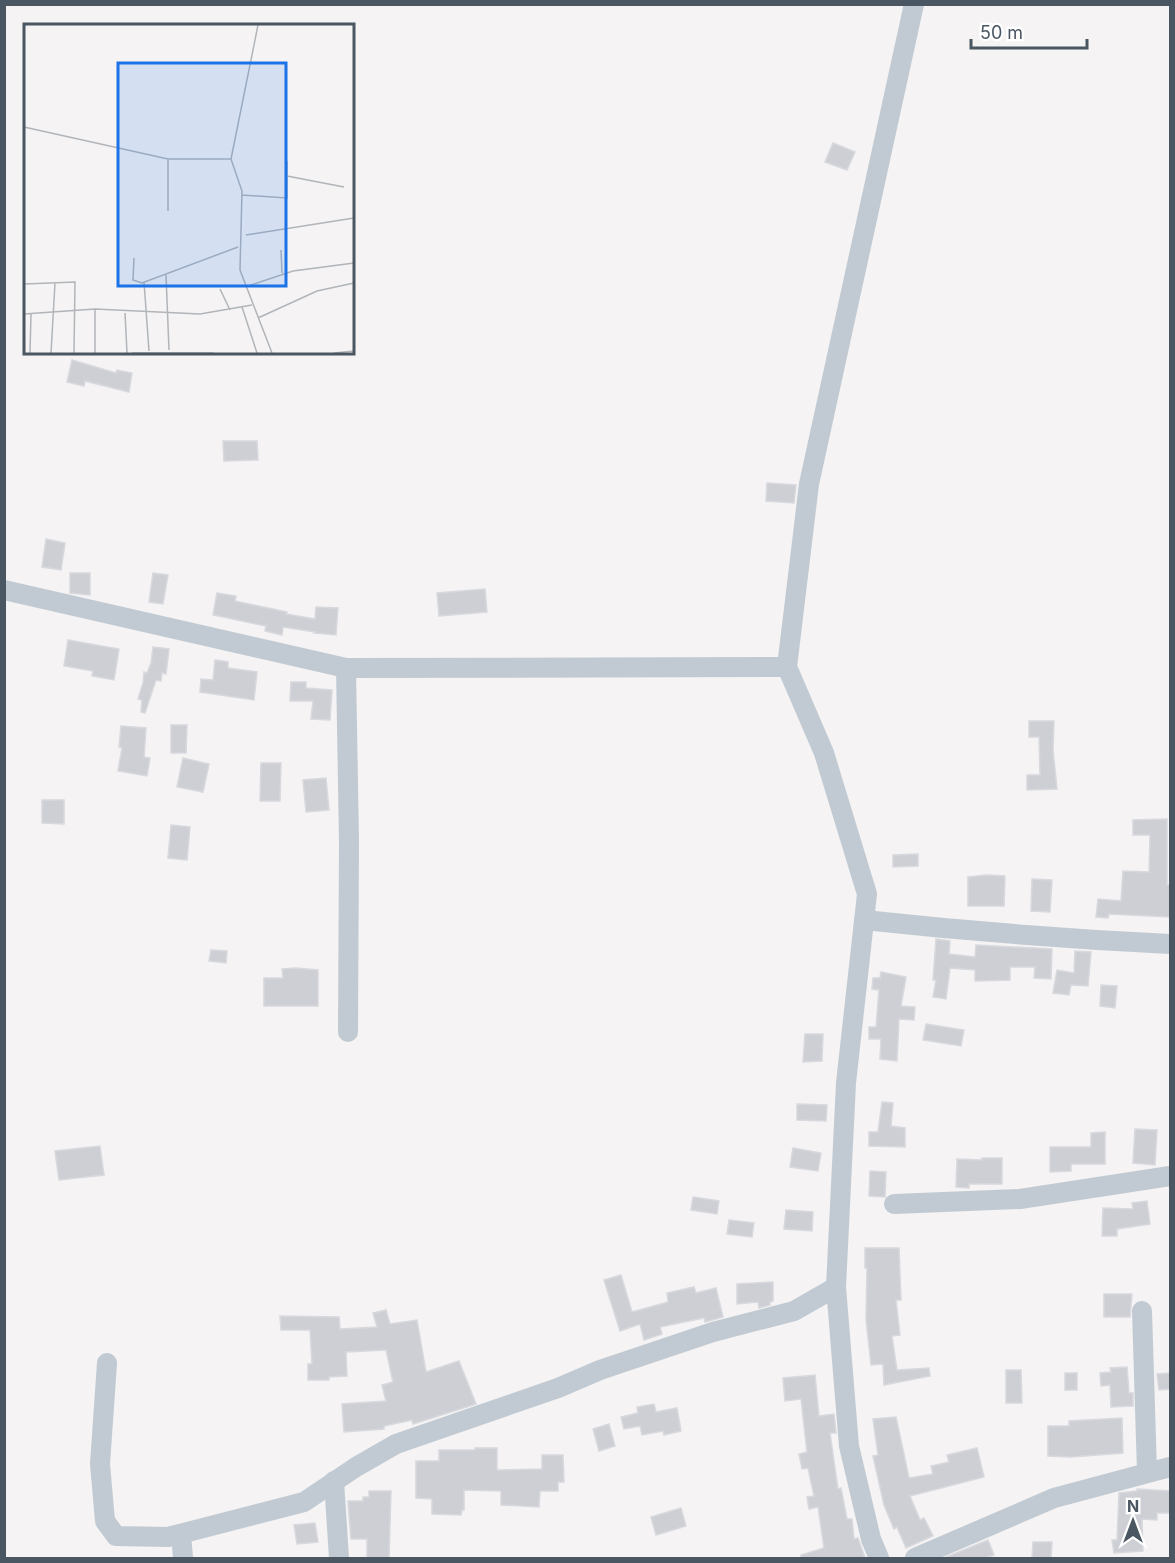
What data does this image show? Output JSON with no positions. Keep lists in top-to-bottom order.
{
  "scale_bar": "50 m",
  "north": "top"
}
